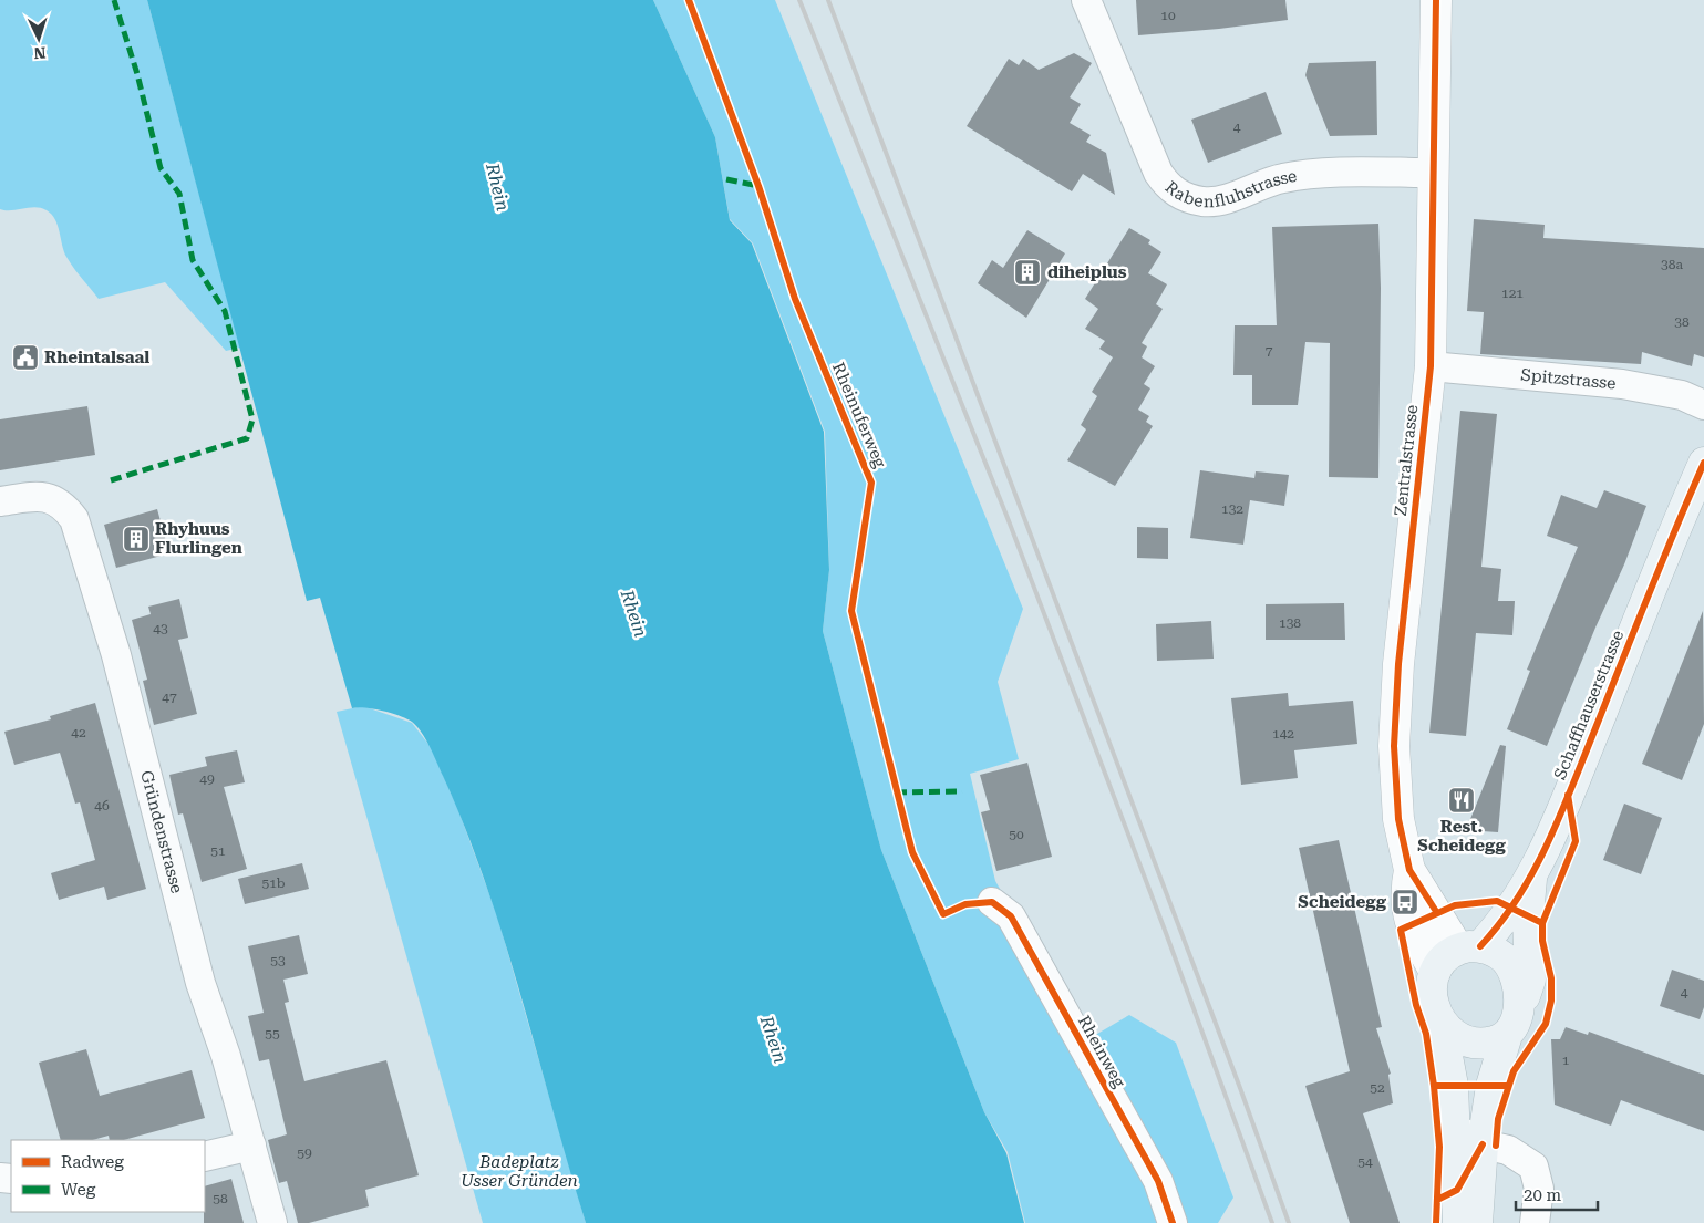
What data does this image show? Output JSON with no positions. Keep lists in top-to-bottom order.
{
  "streets": {
    "main road": ["Schaffhauserstrasse"],
    "street": [
      "Rabenfluhstrasse",
      "Spitzstrasse",
      "Zentralstrasse",
      "Gründenstrasse",
      "Rheinweg"
    ],
    "cycle path": ["Rheinuferweg"]
  },
  "crossings": [
    ["Rabenfluhstrasse", "Zentralstrasse"],
    ["Spitzstrasse", "Zentralstrasse"],
    ["Zentralstrasse", "Schaffhauserstrasse"]
  ],
  "water": ["Rhein"],
  "parks": ["Badeplatz Usser Gründen"],
  "places": {
    "building": ["diheiplus", "Rhyhuus Flurlingen"],
    "public building": ["Rheintalsaal"],
    "restaurant": ["Rest. Scheidegg"],
    "bus stop": ["Scheidegg"]
  },
  "house_numbers": [
    "10",
    "4",
    "38a",
    "121",
    "38",
    "7",
    "132",
    "138",
    "43",
    "47",
    "42",
    "142",
    "49",
    "46",
    "50",
    "51",
    "51b",
    "53",
    "4",
    "55",
    "1",
    "52",
    "59",
    "54",
    "58"
  ],
  "legend": ["Radweg", "Weg"],
  "scale_bar": "20 m",
  "north": "bottom"
}
